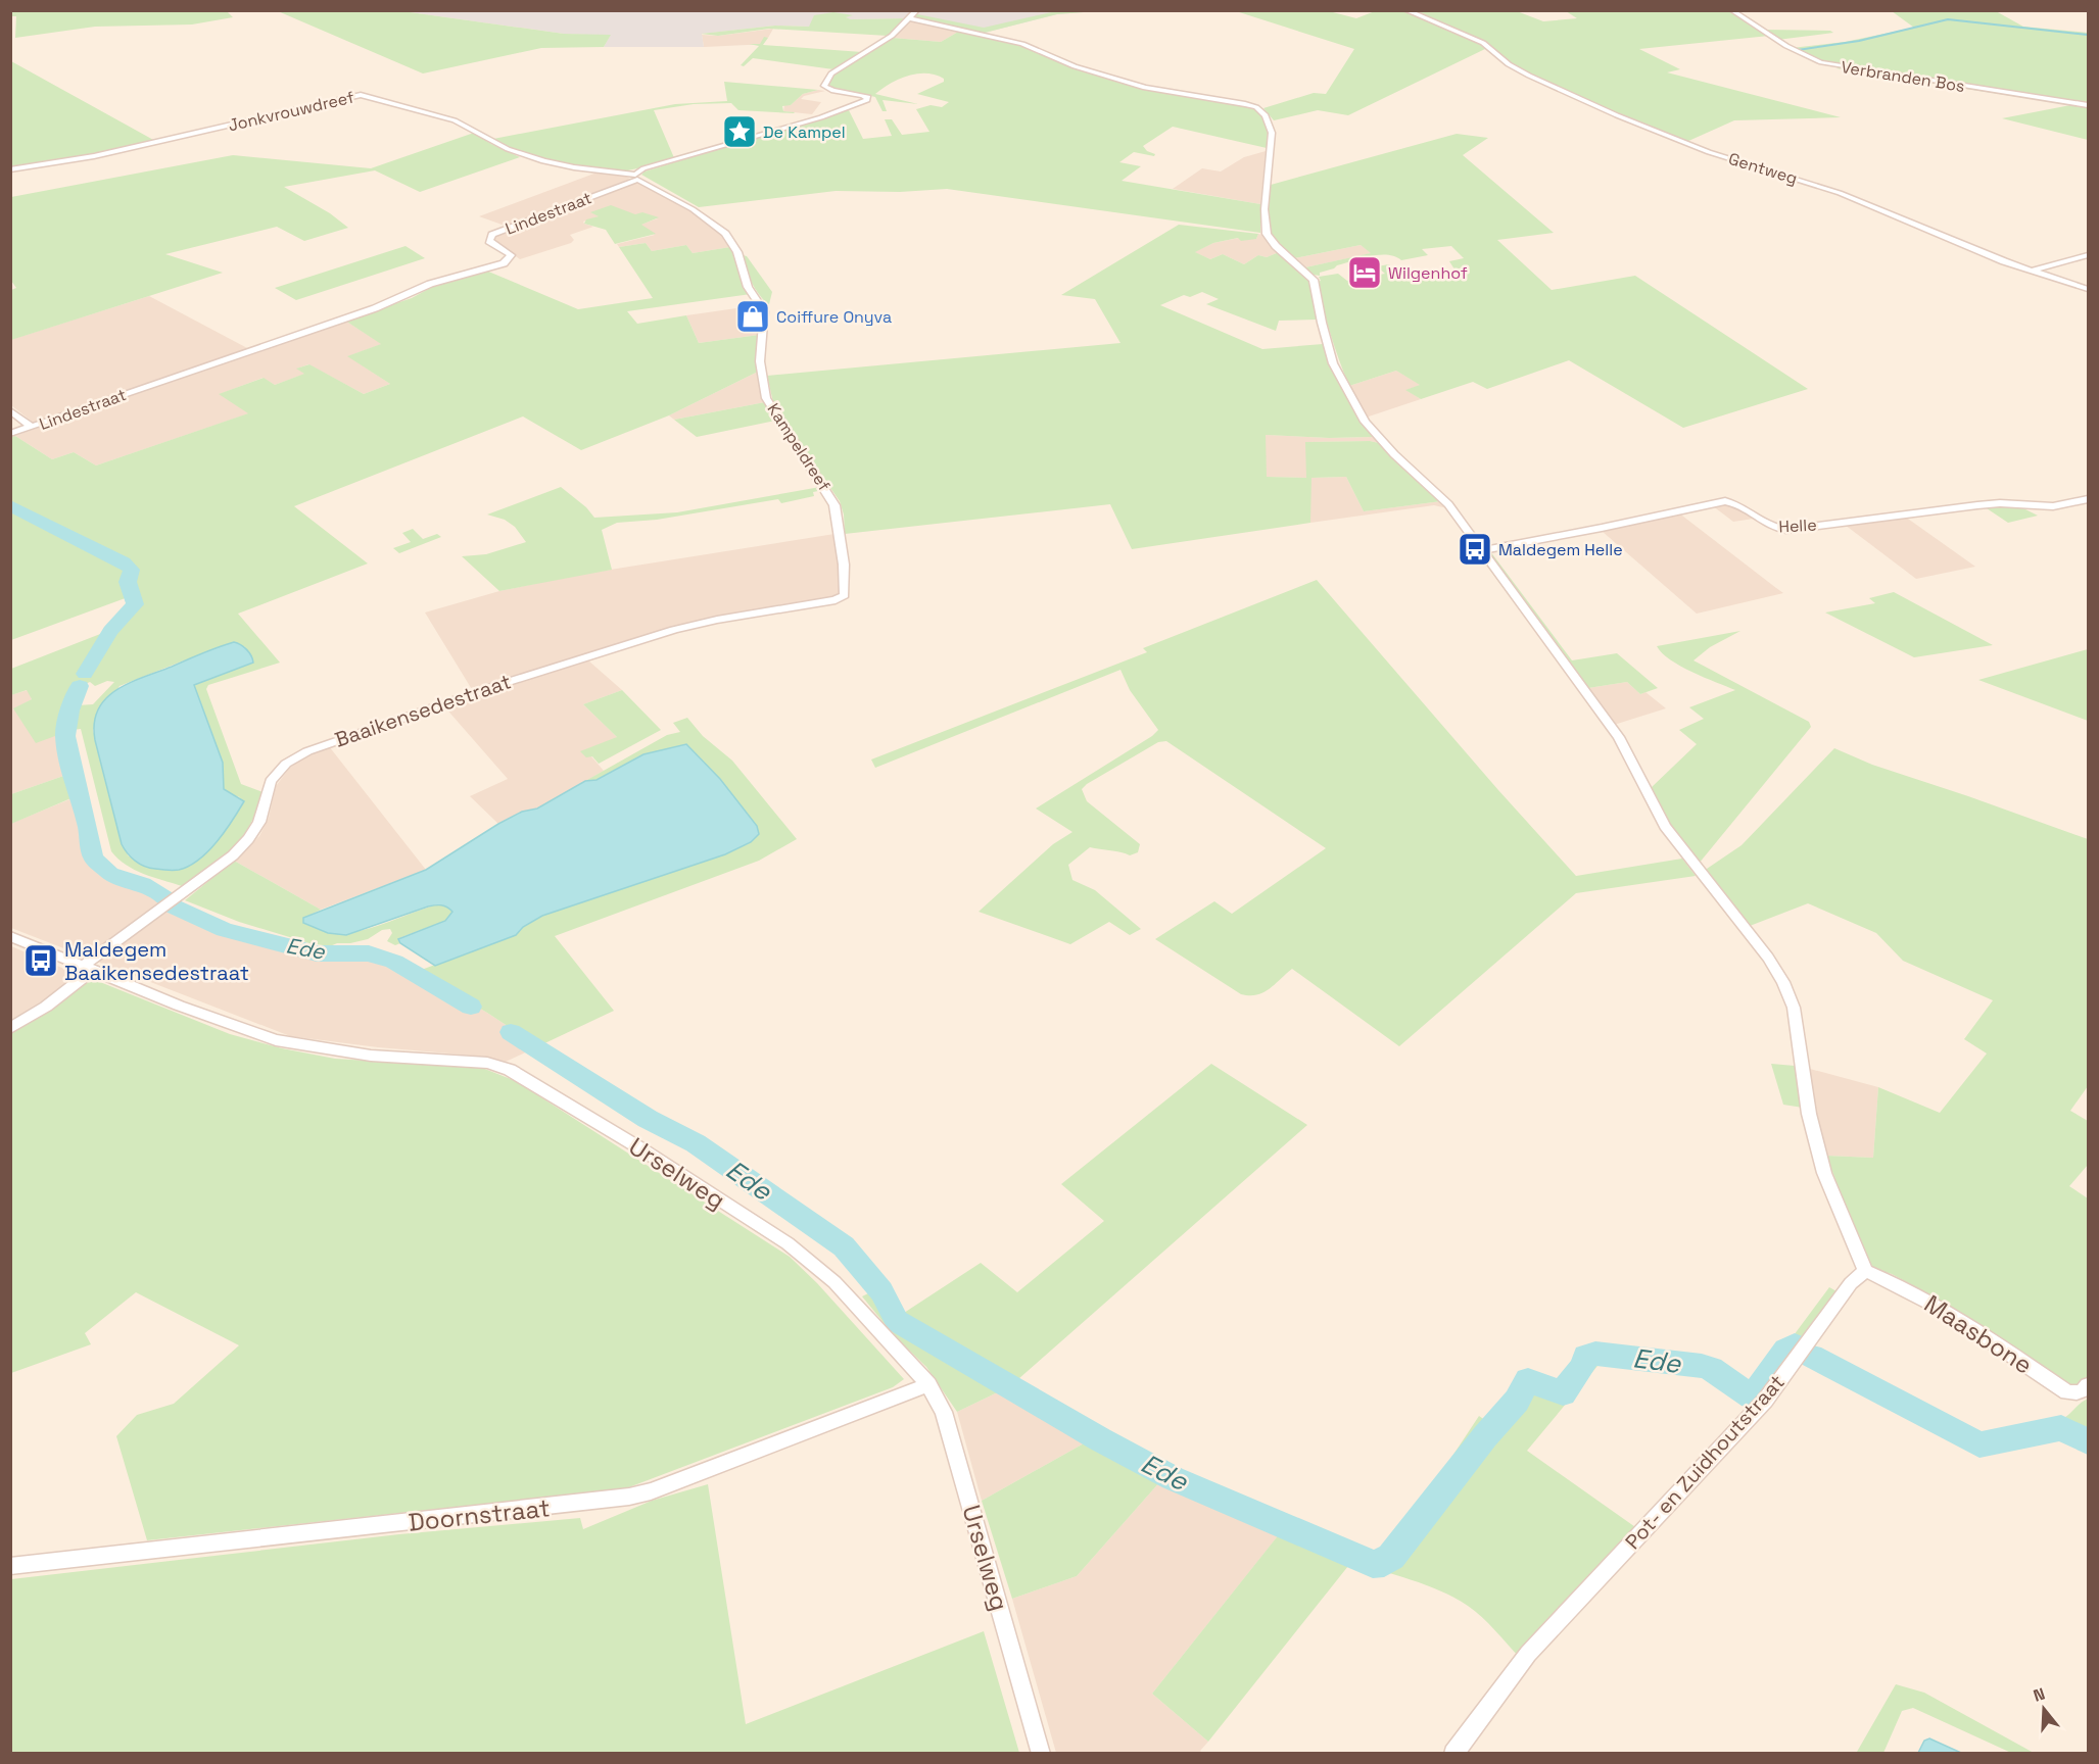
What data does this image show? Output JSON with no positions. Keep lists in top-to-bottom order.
{
  "streets": {
    "street": [
      "Verbranden Bos",
      "Jonkvrouwdreef",
      "Gentweg",
      "Lindestraat",
      "Kampeldreef",
      "Helle",
      "Baaikensedestraat",
      "Urselweg",
      "Maasbone",
      "Pot- en Zuidhoutstraat",
      "Doornstraat"
    ]
  },
  "crossings": [
    ["Jonkvrouwdreef", "Lindestraat"],
    ["Jonkvrouwdreef", "Kampeldreef"],
    ["Lindestraat", "Kampeldreef"],
    ["Kampeldreef", "Baaikensedestraat"],
    ["Baaikensedestraat", "Urselweg"],
    ["Urselweg", "Doornstraat"],
    ["Maasbone", "Pot- en Zuidhoutstraat"]
  ],
  "water": ["Ede"],
  "places": {
    "place": ["De Kampel"],
    "hotel": ["Wilgenhof"],
    "shop": ["Coiffure Onyva"],
    "bus stop": ["Maldegem Helle", "Maldegem Baaikensedestraat"]
  },
  "north": "top"
}
